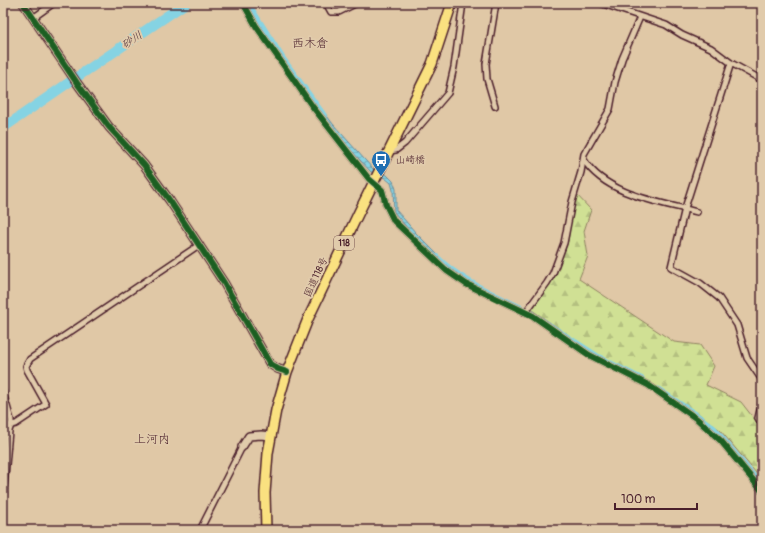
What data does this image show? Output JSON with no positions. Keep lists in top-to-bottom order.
{
  "streets": {
    "highway": ["118", "国道118号"]
  },
  "districts": ["西木倉", "上河内"],
  "water": ["砂川"],
  "places": {
    "bus stop": ["山崎橋"]
  },
  "scale_bar": "100 m"
}
